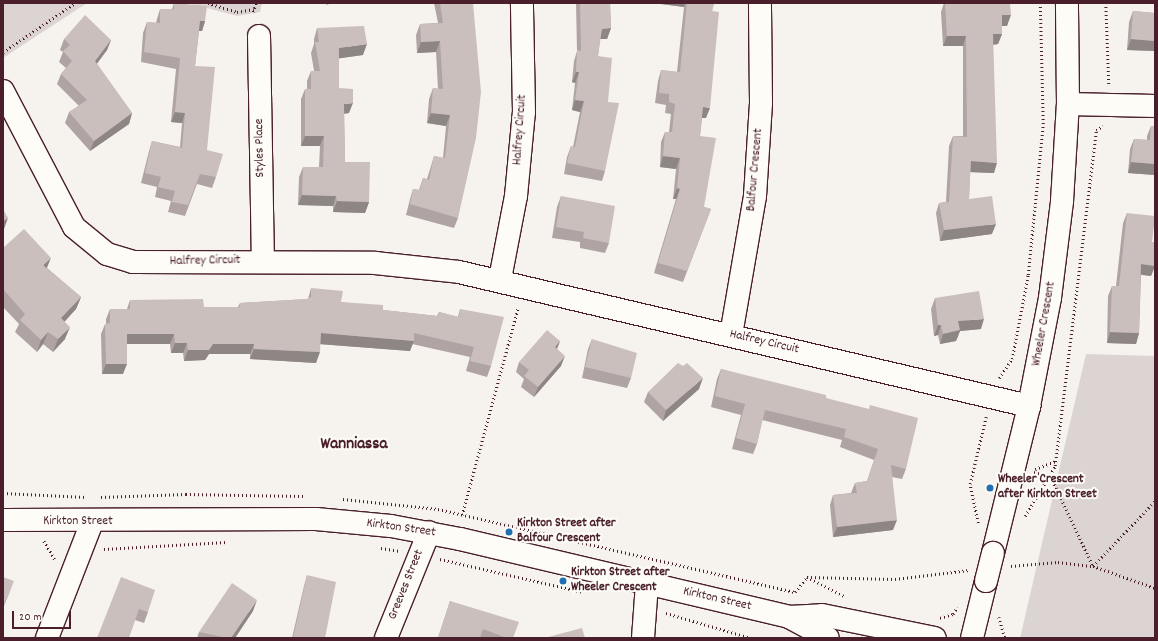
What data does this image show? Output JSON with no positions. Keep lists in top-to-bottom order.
{
  "streets": {
    "street": [
      "Halfrey Circuit",
      "Styles Place",
      "Balfour Crescent",
      "Wheeler Crescent",
      "Kirkton Street",
      "Greeves Street"
    ]
  },
  "crossings": [
    ["Halfrey Circuit", "Styles Place"],
    ["Halfrey Circuit", "Balfour Crescent"],
    ["Halfrey Circuit", "Wheeler Crescent"],
    ["Kirkton Street", "Greeves Street"]
  ],
  "districts": ["Wanniassa"],
  "places": ["Wheeler Crescent after Kirkton Street", "Kirkton Street after Balfour Crescent", "Kirkton Street after Wheeler Crescent"],
  "scale_bar": "20 m"
}
